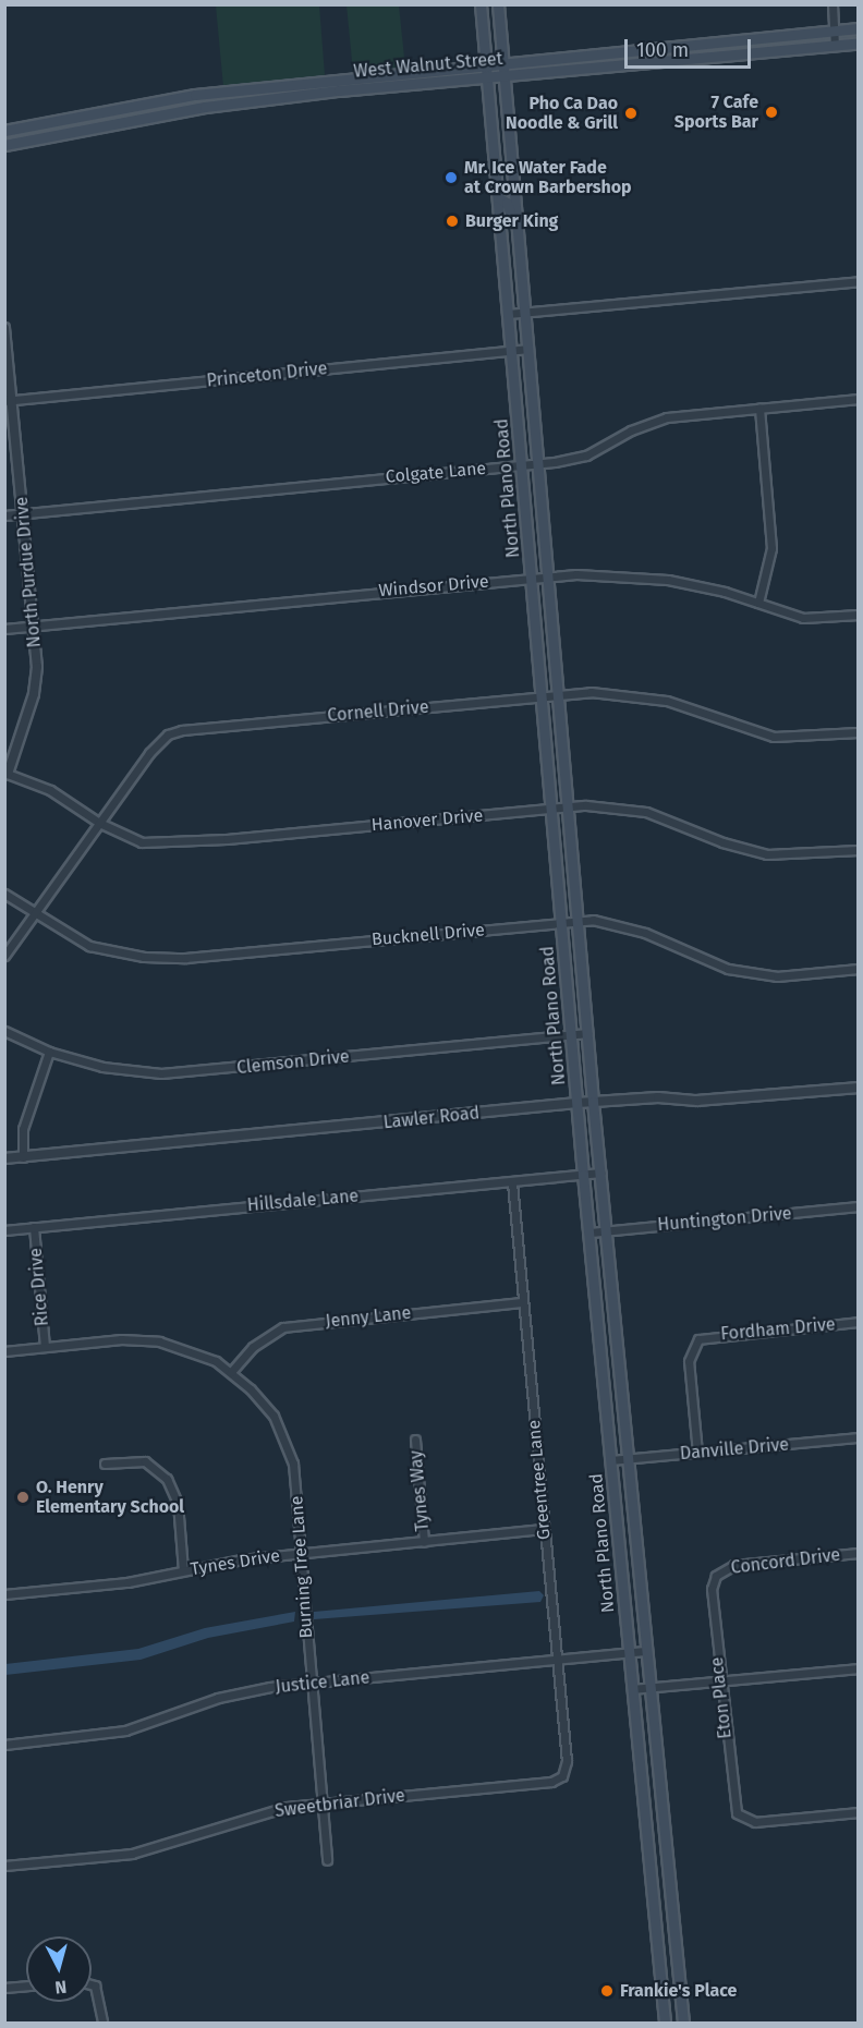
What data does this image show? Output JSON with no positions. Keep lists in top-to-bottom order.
{
  "streets": {
    "main road": ["West Walnut Street", "North Plano Road"],
    "street": [
      "Princeton Drive",
      "Colgate Lane",
      "North Purdue Drive",
      "Windsor Drive",
      "Cornell Drive",
      "Hanover Drive",
      "Bucknell Drive",
      "Clemson Drive",
      "Lawler Road",
      "Hillsdale Lane",
      "Huntington Drive",
      "Rice Drive",
      "Jenny Lane",
      "Fordham Drive",
      "Danville Drive",
      "Greentree Lane",
      "Tynes Way",
      "Concord Drive",
      "Tynes Drive",
      "Burning Tree Lane",
      "Justice Lane",
      "Eton Place",
      "Sweetbriar Drive"
    ]
  },
  "crossings": [
    ["West Walnut Street", "North Plano Road"],
    ["Princeton Drive", "North Plano Road"],
    ["Princeton Drive", "North Purdue Drive"],
    ["Colgate Lane", "North Plano Road"],
    ["Colgate Lane", "North Purdue Drive"],
    ["North Plano Road", "Windsor Drive"],
    ["North Plano Road", "Cornell Drive"],
    ["North Plano Road", "Hanover Drive"],
    ["North Plano Road", "Bucknell Drive"],
    ["North Plano Road", "Clemson Drive"],
    ["North Plano Road", "Lawler Road"],
    ["North Plano Road", "Hillsdale Lane"],
    ["North Plano Road", "Huntington Drive"],
    ["North Plano Road", "Danville Drive"],
    ["North Plano Road", "Justice Lane"],
    ["North Purdue Drive", "Windsor Drive"],
    ["North Purdue Drive", "Hanover Drive"],
    ["Cornell Drive", "Hanover Drive"],
    ["Cornell Drive", "Bucknell Drive"],
    ["Hillsdale Lane", "Rice Drive"],
    ["Hillsdale Lane", "Greentree Lane"],
    ["Rice Drive", "Burning Tree Lane"],
    ["Jenny Lane", "Greentree Lane"],
    ["Jenny Lane", "Burning Tree Lane"],
    ["Fordham Drive", "Danville Drive"],
    ["Greentree Lane", "Tynes Drive"],
    ["Greentree Lane", "Justice Lane"],
    ["Greentree Lane", "Sweetbriar Drive"],
    ["Tynes Way", "Tynes Drive"],
    ["Concord Drive", "Eton Place"],
    ["Tynes Drive", "Burning Tree Lane"],
    ["Burning Tree Lane", "Justice Lane"],
    ["Burning Tree Lane", "Sweetbriar Drive"]
  ],
  "places": [
    "7 Cafe Sports Bar",
    "Pho Ca Dao Noodle & Grill",
    "Mr. Ice Water Fade at Crown Barbershop",
    "Burger King",
    "O. Henry Elementary School",
    "Frankie's Place"
  ],
  "scale_bar": "100 m",
  "north": "bottom"
}
